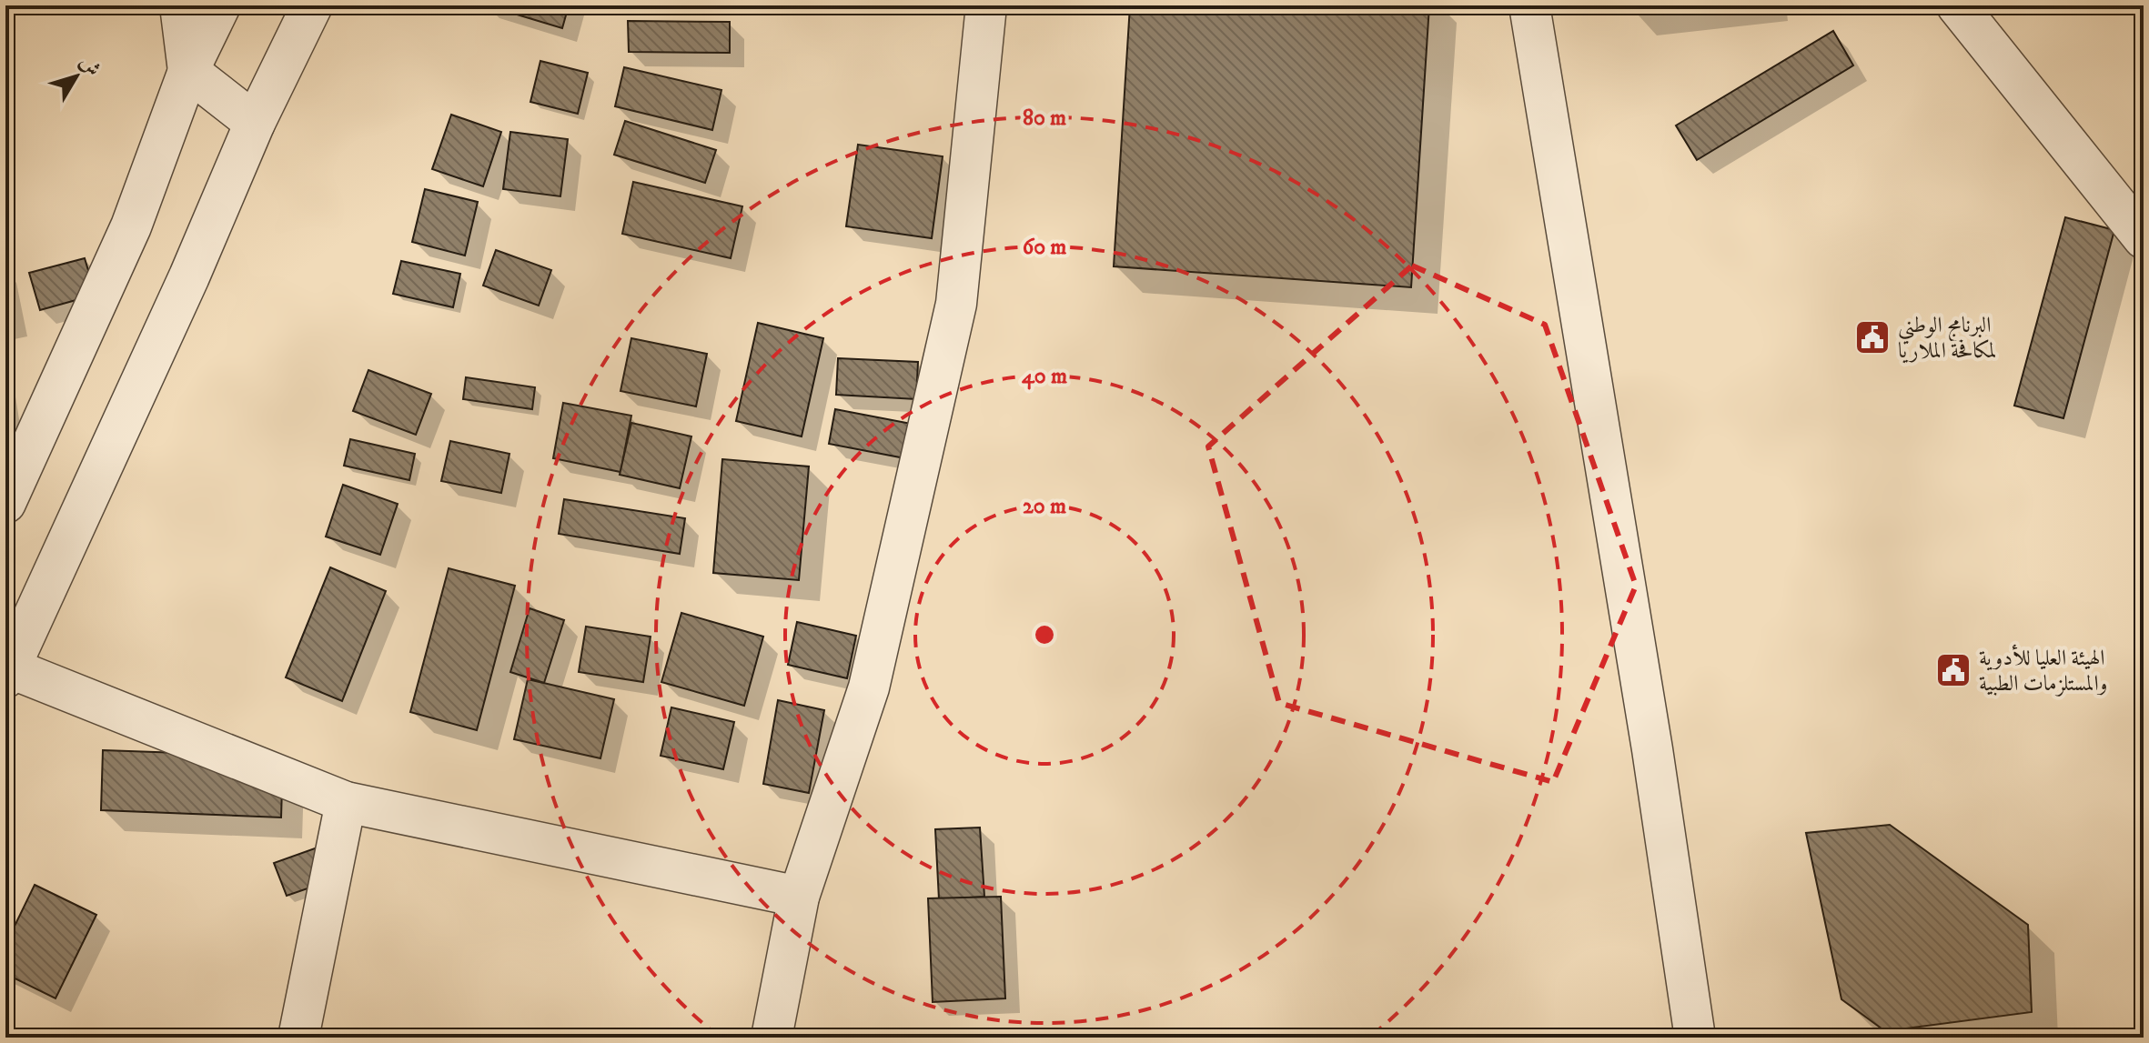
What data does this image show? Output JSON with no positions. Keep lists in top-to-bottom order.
{
  "places": {
    "public building": ["البرنامج الوطني لمكافحة الملاريا", "الهيئة العليا للأدوية والمستلزمات الطبية"]
  },
  "north": "top right",
  "rings": [
    "80 m",
    "60 m",
    "40 m",
    "20 m"
  ]
}
